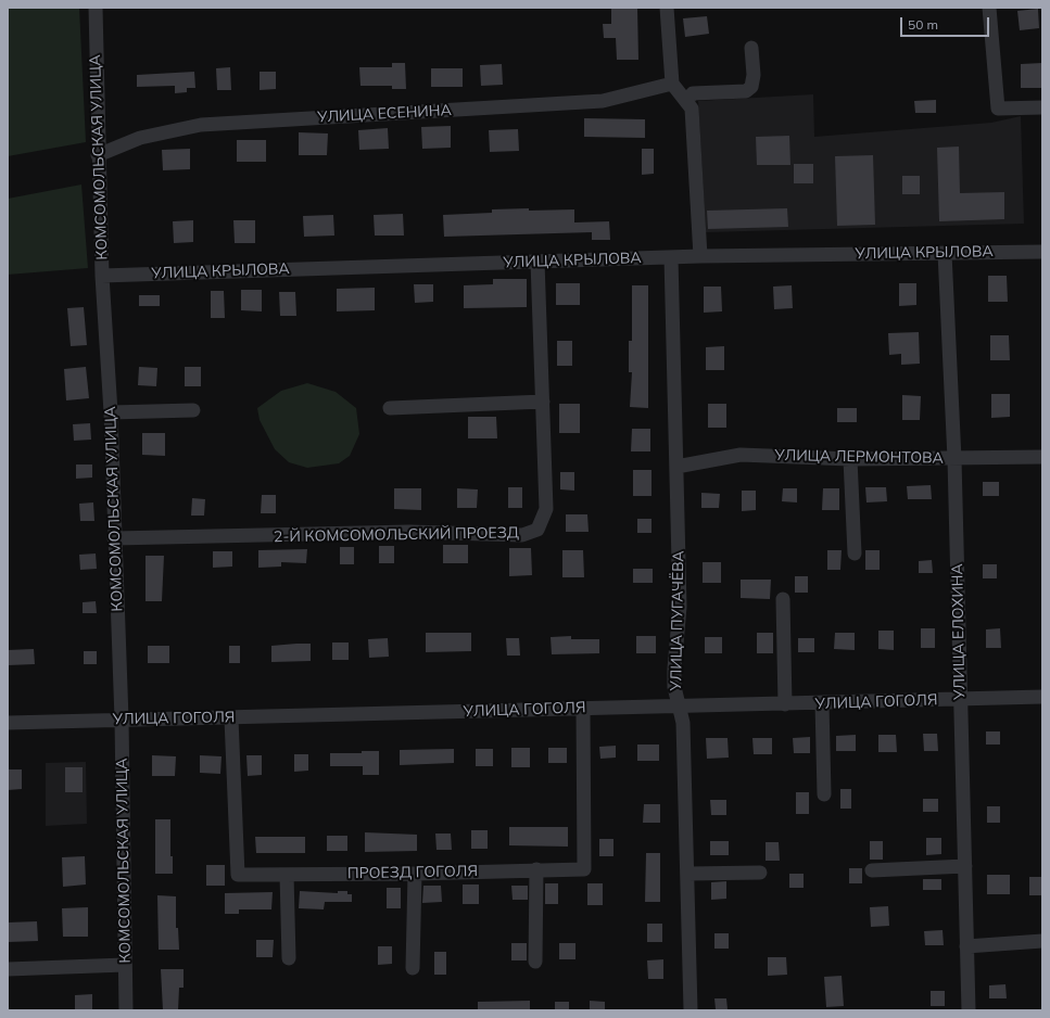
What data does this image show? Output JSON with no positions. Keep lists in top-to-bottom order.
{
  "streets": {
    "street": [
      "УЛИЦА ЕСЕНИНА",
      "КОМСОМОЛЬСКАЯ УЛИЦА",
      "УЛИЦА КРЫЛОВА",
      "УЛИЦА ЛЕРМОНТОВА",
      "2-Й КОМСОМОЛЬСКИЙ ПРОЕЗД",
      "УЛИЦА ПУГАЧЁВА",
      "УЛИЦА ЕЛОХИНА",
      "УЛИЦА ГОГОЛЯ",
      "ПРОЕЗД ГОГОЛЯ"
    ]
  },
  "crossings": [
    ["УЛИЦА ЕСЕНИНА", "КОМСОМОЛЬСКАЯ УЛИЦА"],
    ["КОМСОМОЛЬСКАЯ УЛИЦА", "УЛИЦА КРЫЛОВА"],
    ["КОМСОМОЛЬСКАЯ УЛИЦА", "2-Й КОМСОМОЛЬСКИЙ ПРОЕЗД"],
    ["КОМСОМОЛЬСКАЯ УЛИЦА", "УЛИЦА ГОГОЛЯ"],
    ["УЛИЦА КРЫЛОВА", "2-Й КОМСОМОЛЬСКИЙ ПРОЕЗД"],
    ["УЛИЦА КРЫЛОВА", "УЛИЦА ПУГАЧЁВА"],
    ["УЛИЦА КРЫЛОВА", "УЛИЦА ЕЛОХИНА"],
    ["УЛИЦА ЛЕРМОНТОВА", "УЛИЦА ПУГАЧЁВА"],
    ["УЛИЦА ЛЕРМОНТОВА", "УЛИЦА ЕЛОХИНА"],
    ["УЛИЦА ПУГАЧЁВА", "УЛИЦА ГОГОЛЯ"],
    ["УЛИЦА ЕЛОХИНА", "УЛИЦА ГОГОЛЯ"],
    ["УЛИЦА ГОГОЛЯ", "ПРОЕЗД ГОГОЛЯ"]
  ],
  "scale_bar": "50 m"
}
